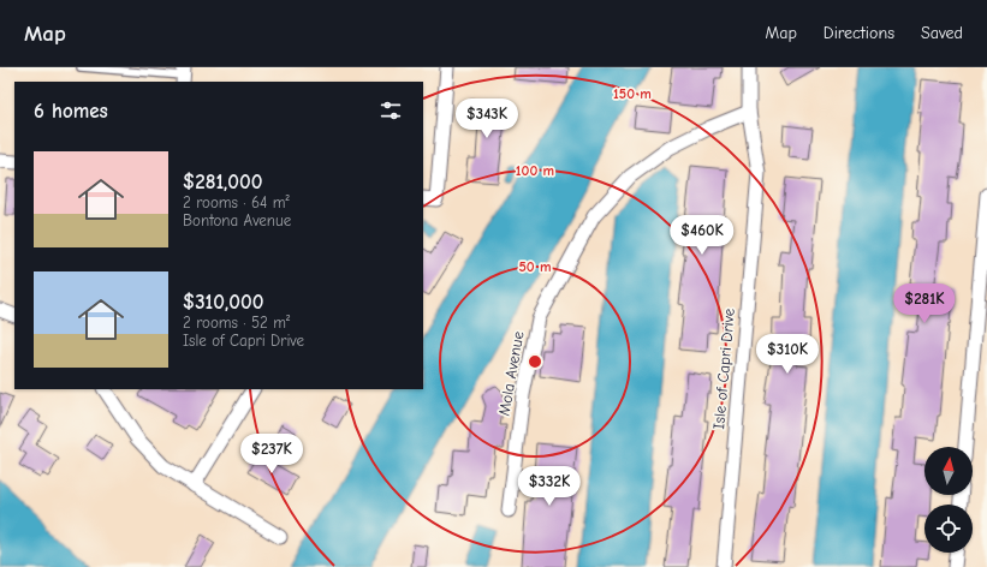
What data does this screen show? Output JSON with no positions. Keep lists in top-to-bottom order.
{
  "streets": {
    "street": ["Isle of Capri Drive", "Mola Avenue"]
  },
  "crossings": [
    ["Isle of Capri Drive", "Mola Avenue"]
  ],
  "north": "top",
  "page": {
    "header": "Map",
    "nav": ["Map", "Directions", "Saved"],
    "heading": "6 homes",
    "price": [
      "$343K",
      "$460K",
      "$281K",
      "$310K",
      "$237K",
      "$332K"
    ],
    "list": [
      {
        "name": "$281,000",
        "note": "2 rooms · 64 m² · Bontona Avenue"
      },
      {
        "name": "$310,000",
        "note": "2 rooms · 52 m² · Isle of Capri Drive"
      }
    ]
  },
  "rings": ["150 m", "100 m", "50 m"]
}
